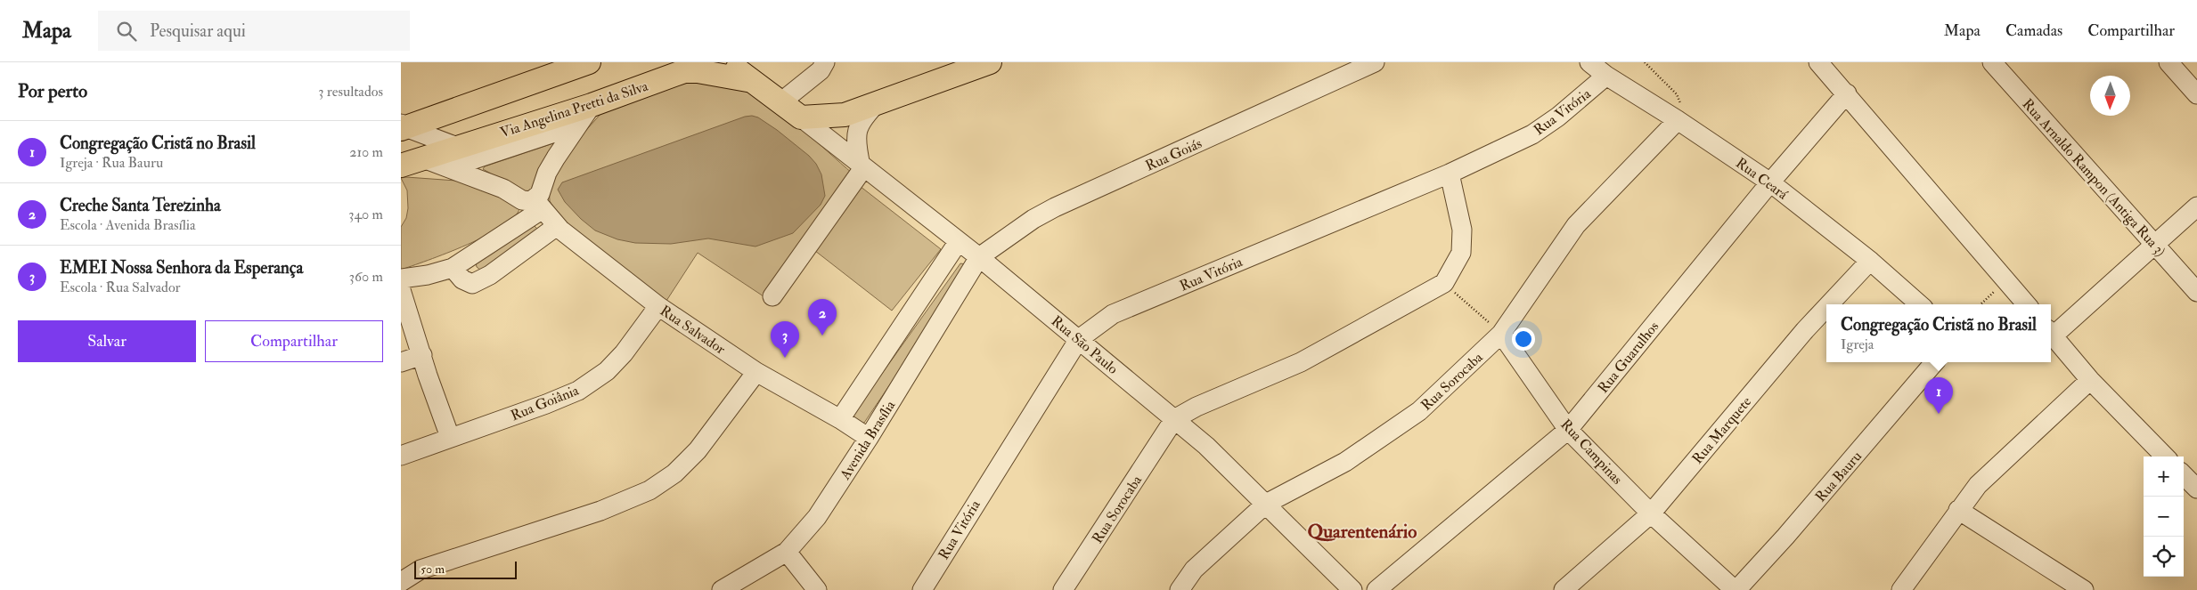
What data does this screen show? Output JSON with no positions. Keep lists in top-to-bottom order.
{
  "streets": {
    "main road": ["Via Angelina Pretti da Silva"],
    "street": [
      "Rua Vitória",
      "Rua Goiás",
      "Rua Arnaldo Rampon (Antiga Rua 3)",
      "Rua Ceará",
      "Rua Salvador",
      "Rua São Paulo",
      "Rua Guarulhos",
      "Rua Sorocaba",
      "Rua Goiânia",
      "Rua Marquete",
      "Avenida Brasília",
      "Rua Campinas",
      "Rua Bauru"
    ]
  },
  "crossings": [
    ["Rua Vitória", "Rua Ceará"],
    ["Rua Vitória", "Rua São Paulo"],
    ["Rua Goiás", "Rua São Paulo"],
    ["Rua Goiás", "Avenida Brasília"],
    ["Rua Ceará", "Rua Guarulhos"],
    ["Rua Ceará", "Rua Sorocaba"],
    ["Rua Ceará", "Rua Marquete"],
    ["Rua Salvador", "Rua Goiânia"],
    ["Rua Salvador", "Avenida Brasília"],
    ["Rua São Paulo", "Rua Sorocaba"],
    ["Rua São Paulo", "Avenida Brasília"],
    ["Rua Guarulhos", "Rua Campinas"],
    ["Rua Sorocaba", "Rua Campinas"],
    ["Rua Marquete", "Rua Campinas"],
    ["Rua Campinas", "Rua Bauru"]
  ],
  "districts": ["Quarentenário"],
  "scale_bar": "50 m",
  "north": "bottom",
  "page": {
    "header": "Mapa",
    "search": "Pesquisar aqui",
    "nav": ["Mapa", "Camadas", "Compartilhar"],
    "heading": ["Por perto", "3 resultados"],
    "list": [
      {
        "mark": "1",
        "name": "Congregação Cristã no Brasil",
        "note": "Igreja · Rua Bauru",
        "value": "210 m"
      },
      {
        "mark": "2",
        "name": "Creche Santa Terezinha",
        "note": "Escola · Avenida Brasília",
        "value": "340 m"
      },
      {
        "mark": "3",
        "name": "EMEI Nossa Senhora da Esperança",
        "note": "Escola · Rua Salvador",
        "value": "360 m"
      }
    ],
    "pins": ["2", "3", "1"],
    "popup": ["Congregação Cristã no Brasil", "Igreja"],
    "buttons": ["Salvar", "Compartilhar"],
    "map_buttons": ["+", "−"],
    "scale": "50 m"
  }
}
